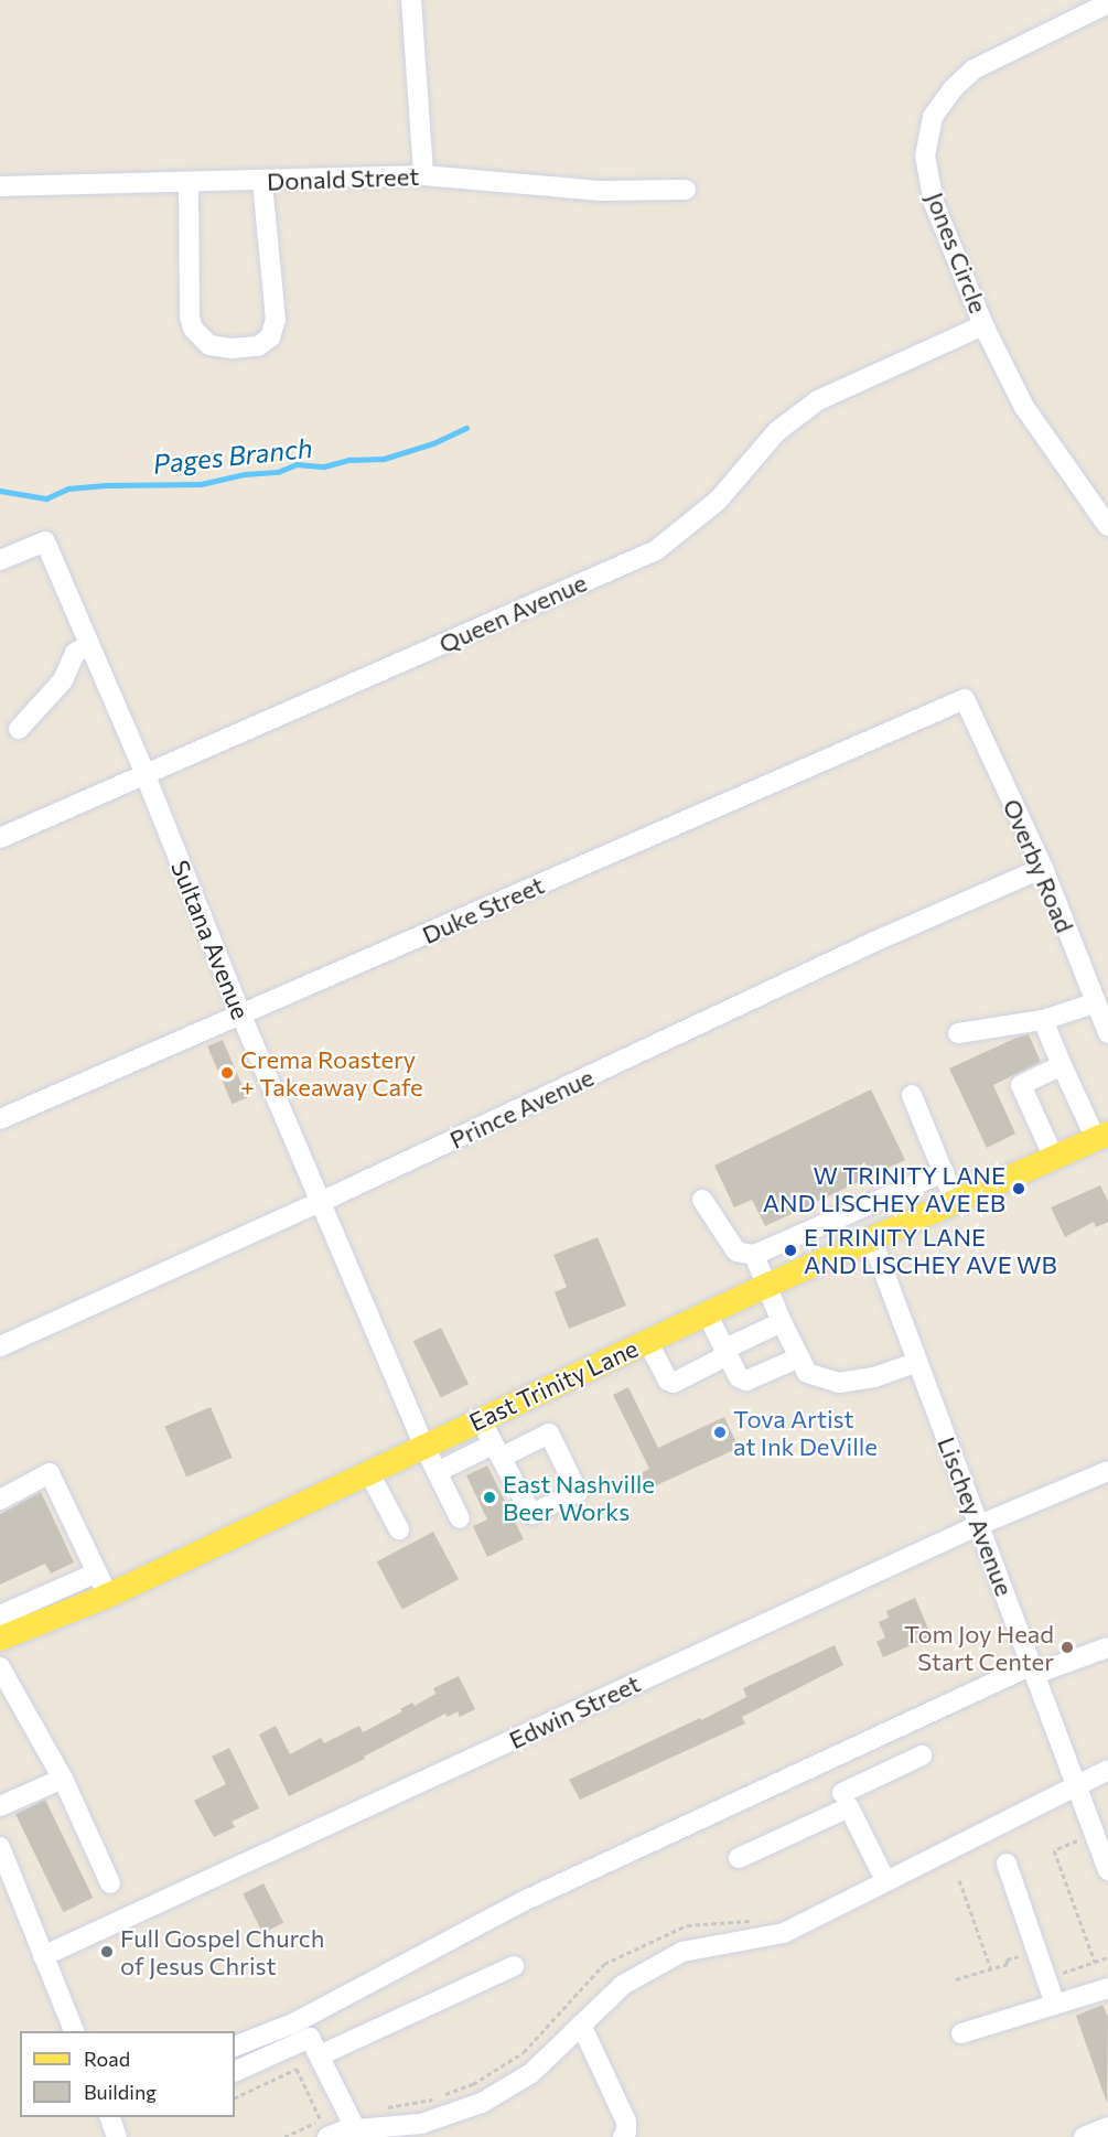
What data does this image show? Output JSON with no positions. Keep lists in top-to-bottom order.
{
  "streets": {
    "main road": ["East Trinity Lane"],
    "street": [
      "Donald Street",
      "Jones Circle",
      "Queen Avenue",
      "Overby Road",
      "Duke Street",
      "Sultana Avenue",
      "Prince Avenue",
      "Lischey Avenue",
      "Edwin Street"
    ]
  },
  "crossings": [
    ["Jones Circle", "Queen Avenue"],
    ["Queen Avenue", "Sultana Avenue"],
    ["Overby Road", "Duke Street"],
    ["Overby Road", "Prince Avenue"],
    ["Duke Street", "Sultana Avenue"],
    ["Sultana Avenue", "Prince Avenue"],
    ["Sultana Avenue", "East Trinity Lane"],
    ["East Trinity Lane", "Lischey Avenue"],
    ["Lischey Avenue", "Edwin Street"]
  ],
  "water": ["Pages Branch"],
  "places": [
    "Crema Roastery + Takeaway Cafe",
    "W TRINITY LANE AND LISCHEY AVE EB",
    "E TRINITY LANE AND LISCHEY AVE WB",
    "Tova Artist at Ink DeVille",
    "East Nashville Beer Works",
    "Tom Joy Head Start Center",
    "Full Gospel Church of Jesus Christ"
  ],
  "legend": ["Road", "Building"]
}
